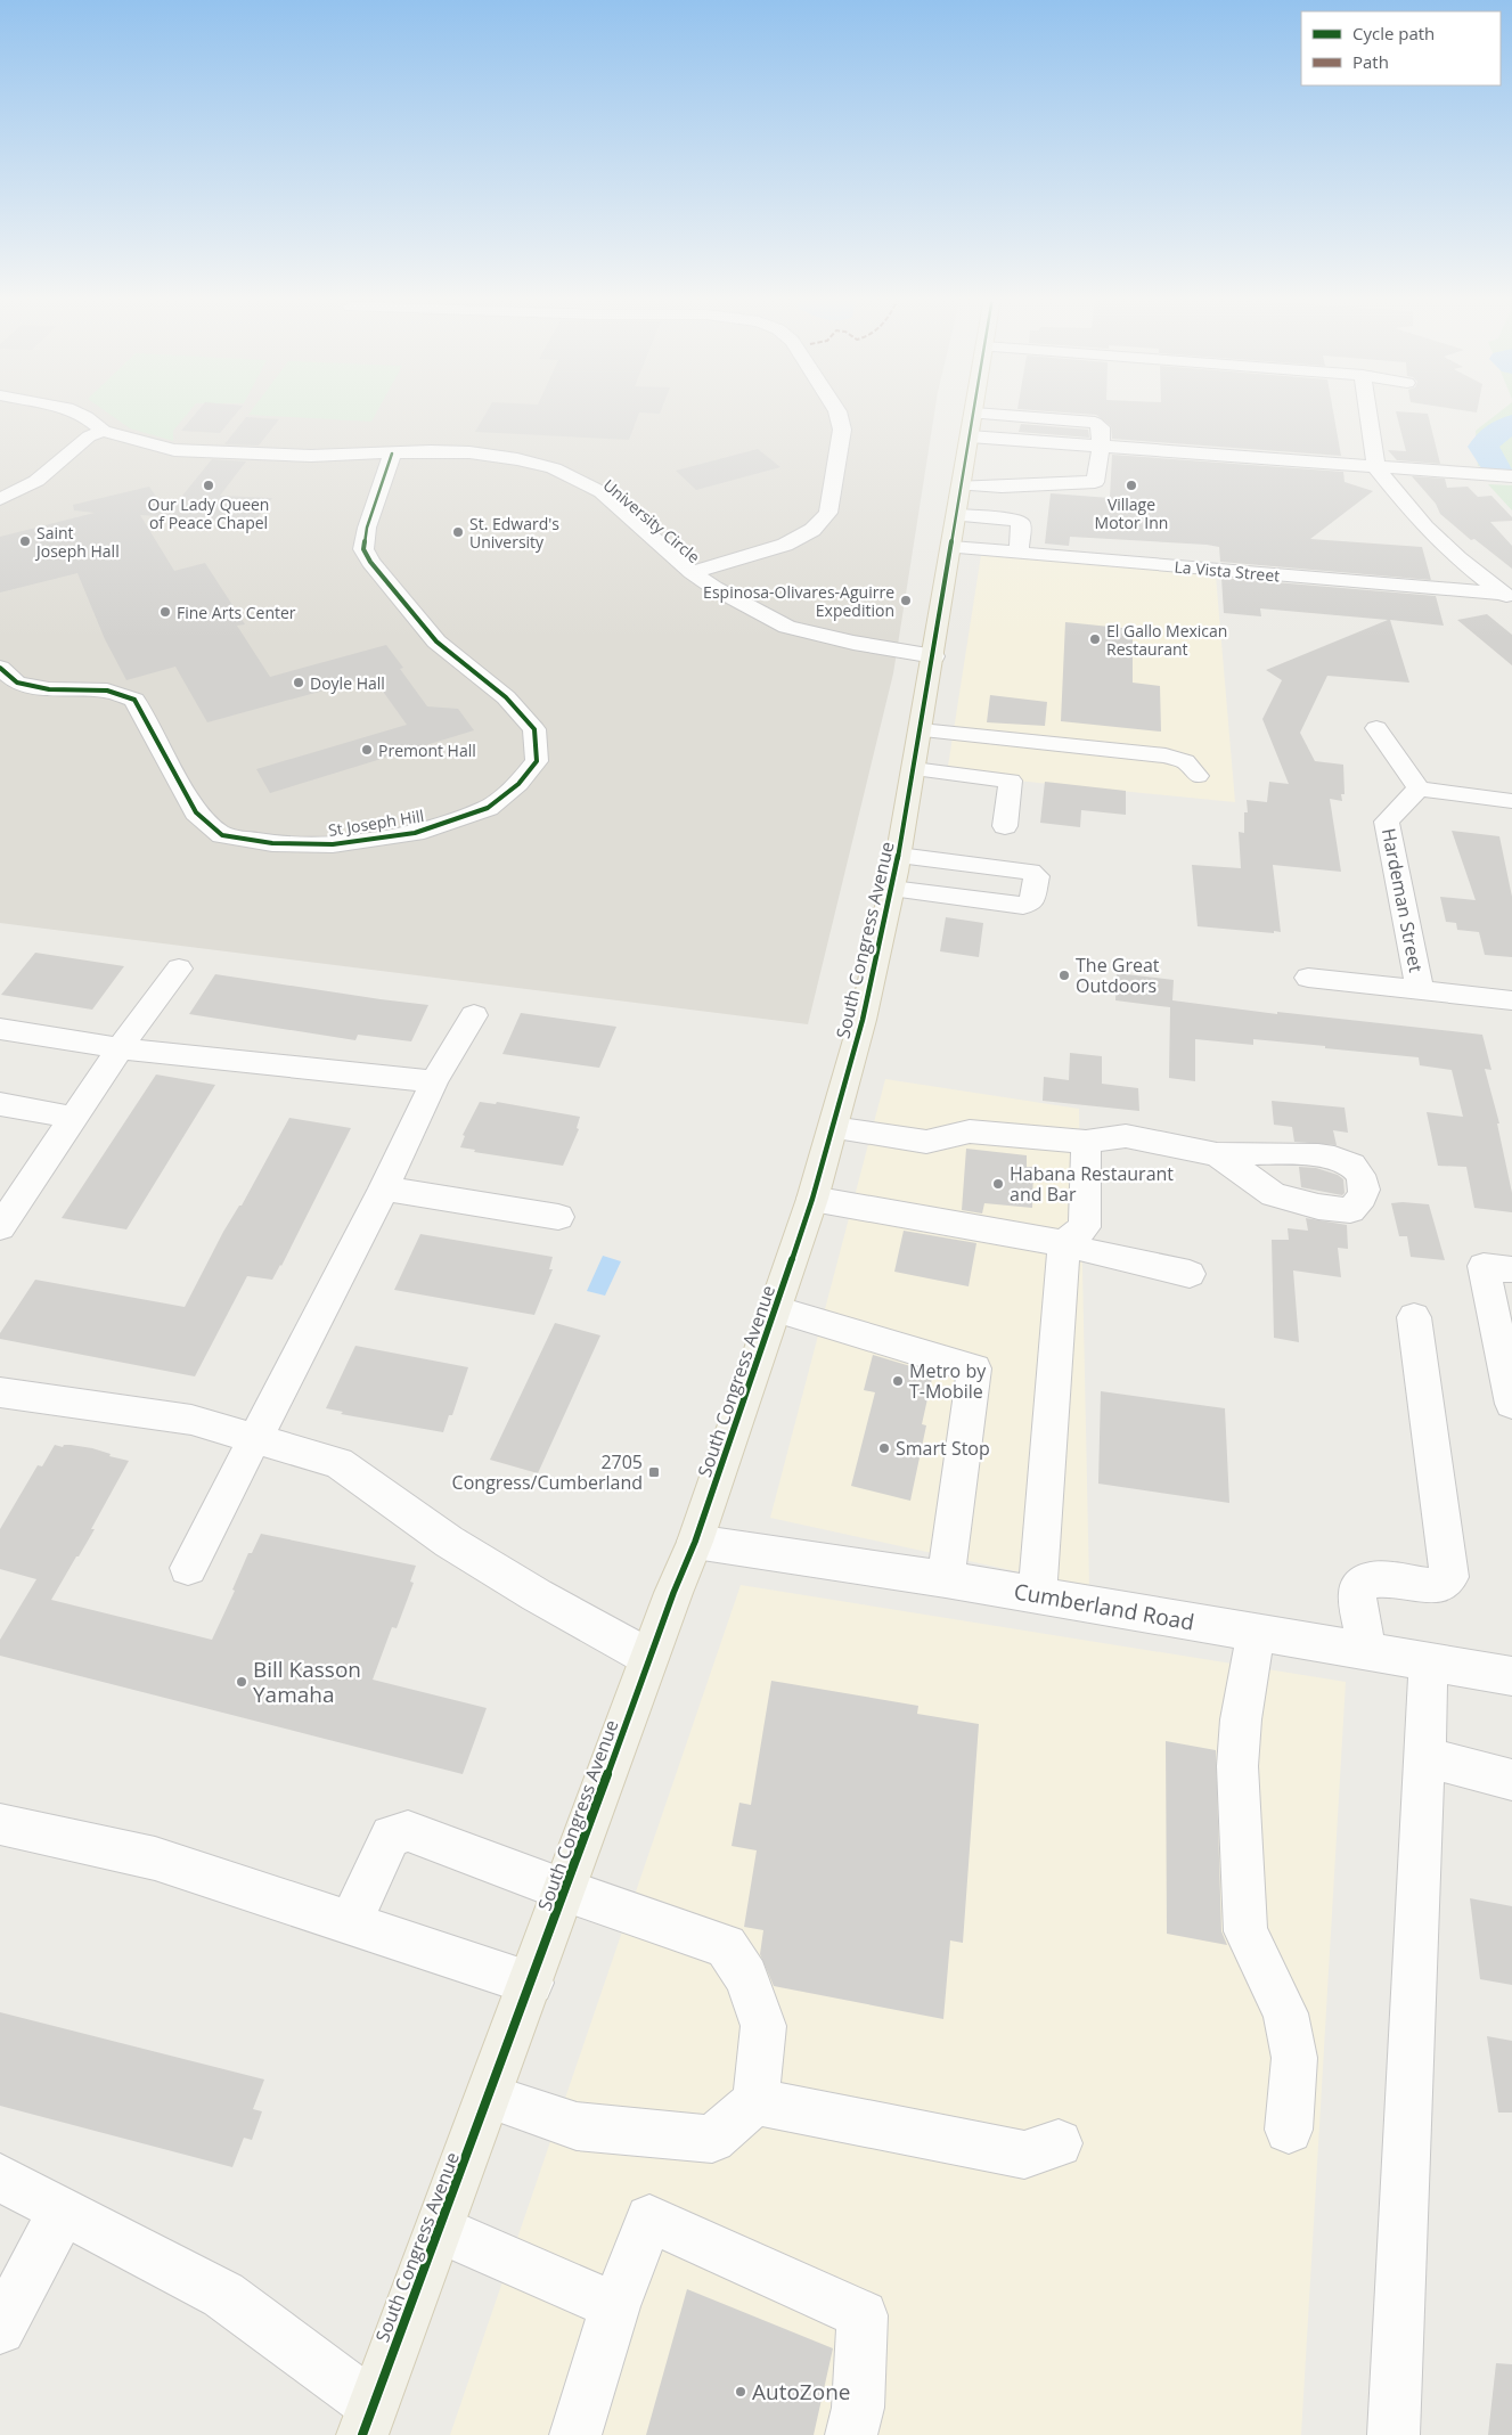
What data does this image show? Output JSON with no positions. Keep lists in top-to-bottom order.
{
  "streets": {
    "main road": ["South Congress Avenue"],
    "street": [
      "University Circle",
      "La Vista Street",
      "St Joseph Hill",
      "Hardeman Street",
      "Cumberland Road"
    ]
  },
  "crossings": [
    ["University Circle", "St Joseph Hill"],
    ["University Circle", "South Congress Avenue"],
    ["La Vista Street", "South Congress Avenue"],
    ["South Congress Avenue", "Cumberland Road"]
  ],
  "places": {
    "other": [
      "Our Lady Queen of Peace Chapel",
      "Village Motor Inn",
      "St. Edward's University",
      "Saint Joseph Hall",
      "Espinosa-Olivares-Aguirre Expedition",
      "Fine Arts Center",
      "El Gallo Mexican Restaurant",
      "Doyle Hall",
      "Premont Hall",
      "The Great Outdoors",
      "Habana Restaurant and Bar",
      "Metro by T-Mobile",
      "Smart Stop",
      "Bill Kasson Yamaha",
      "AutoZone"
    ],
    "transit": ["2705 Congress/Cumberland"]
  },
  "legend": ["Cycle path", "Path"]
}
